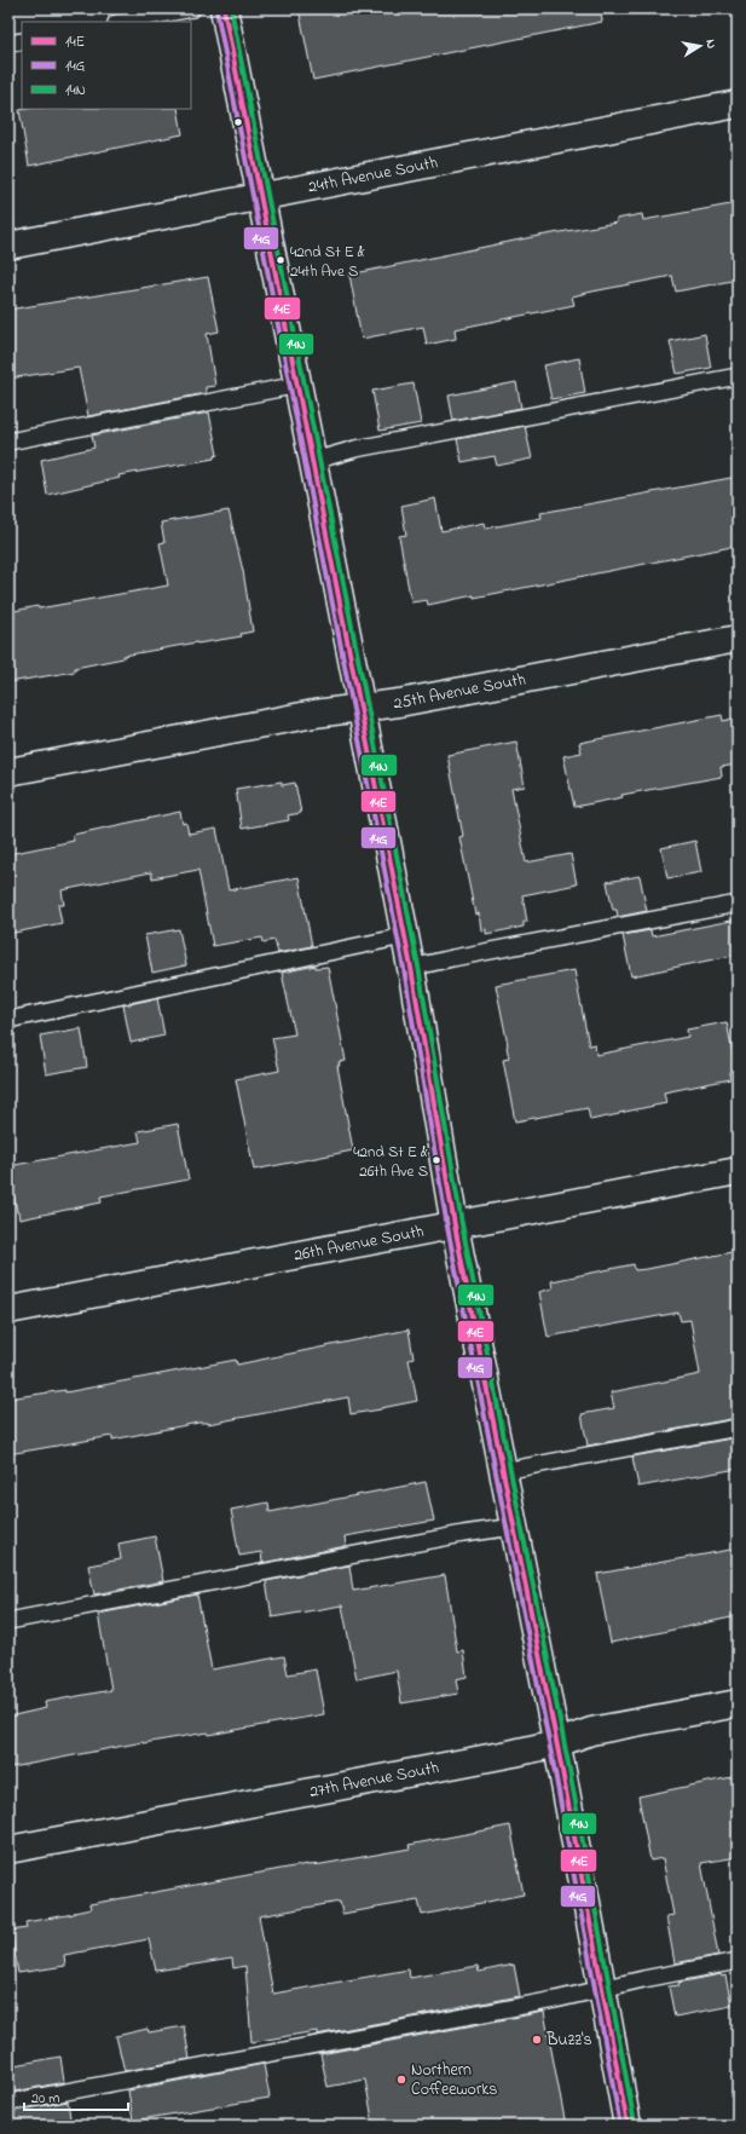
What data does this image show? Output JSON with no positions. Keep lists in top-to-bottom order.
{
  "streets": {
    "street": [
      "24th Avenue South",
      "25th Avenue South",
      "26th Avenue South",
      "27th Avenue South"
    ]
  },
  "places": [
    "42nd St E & 24th Ave S",
    "42nd St E & 26th Ave S",
    "Buzz's",
    "Northern Coffeeworks"
  ],
  "lines": ["transit line 14E", "transit line 14N", "transit line 14G"],
  "legend": ["14E", "14G", "14N"],
  "scale_bar": "20 m",
  "north": "right"
}
